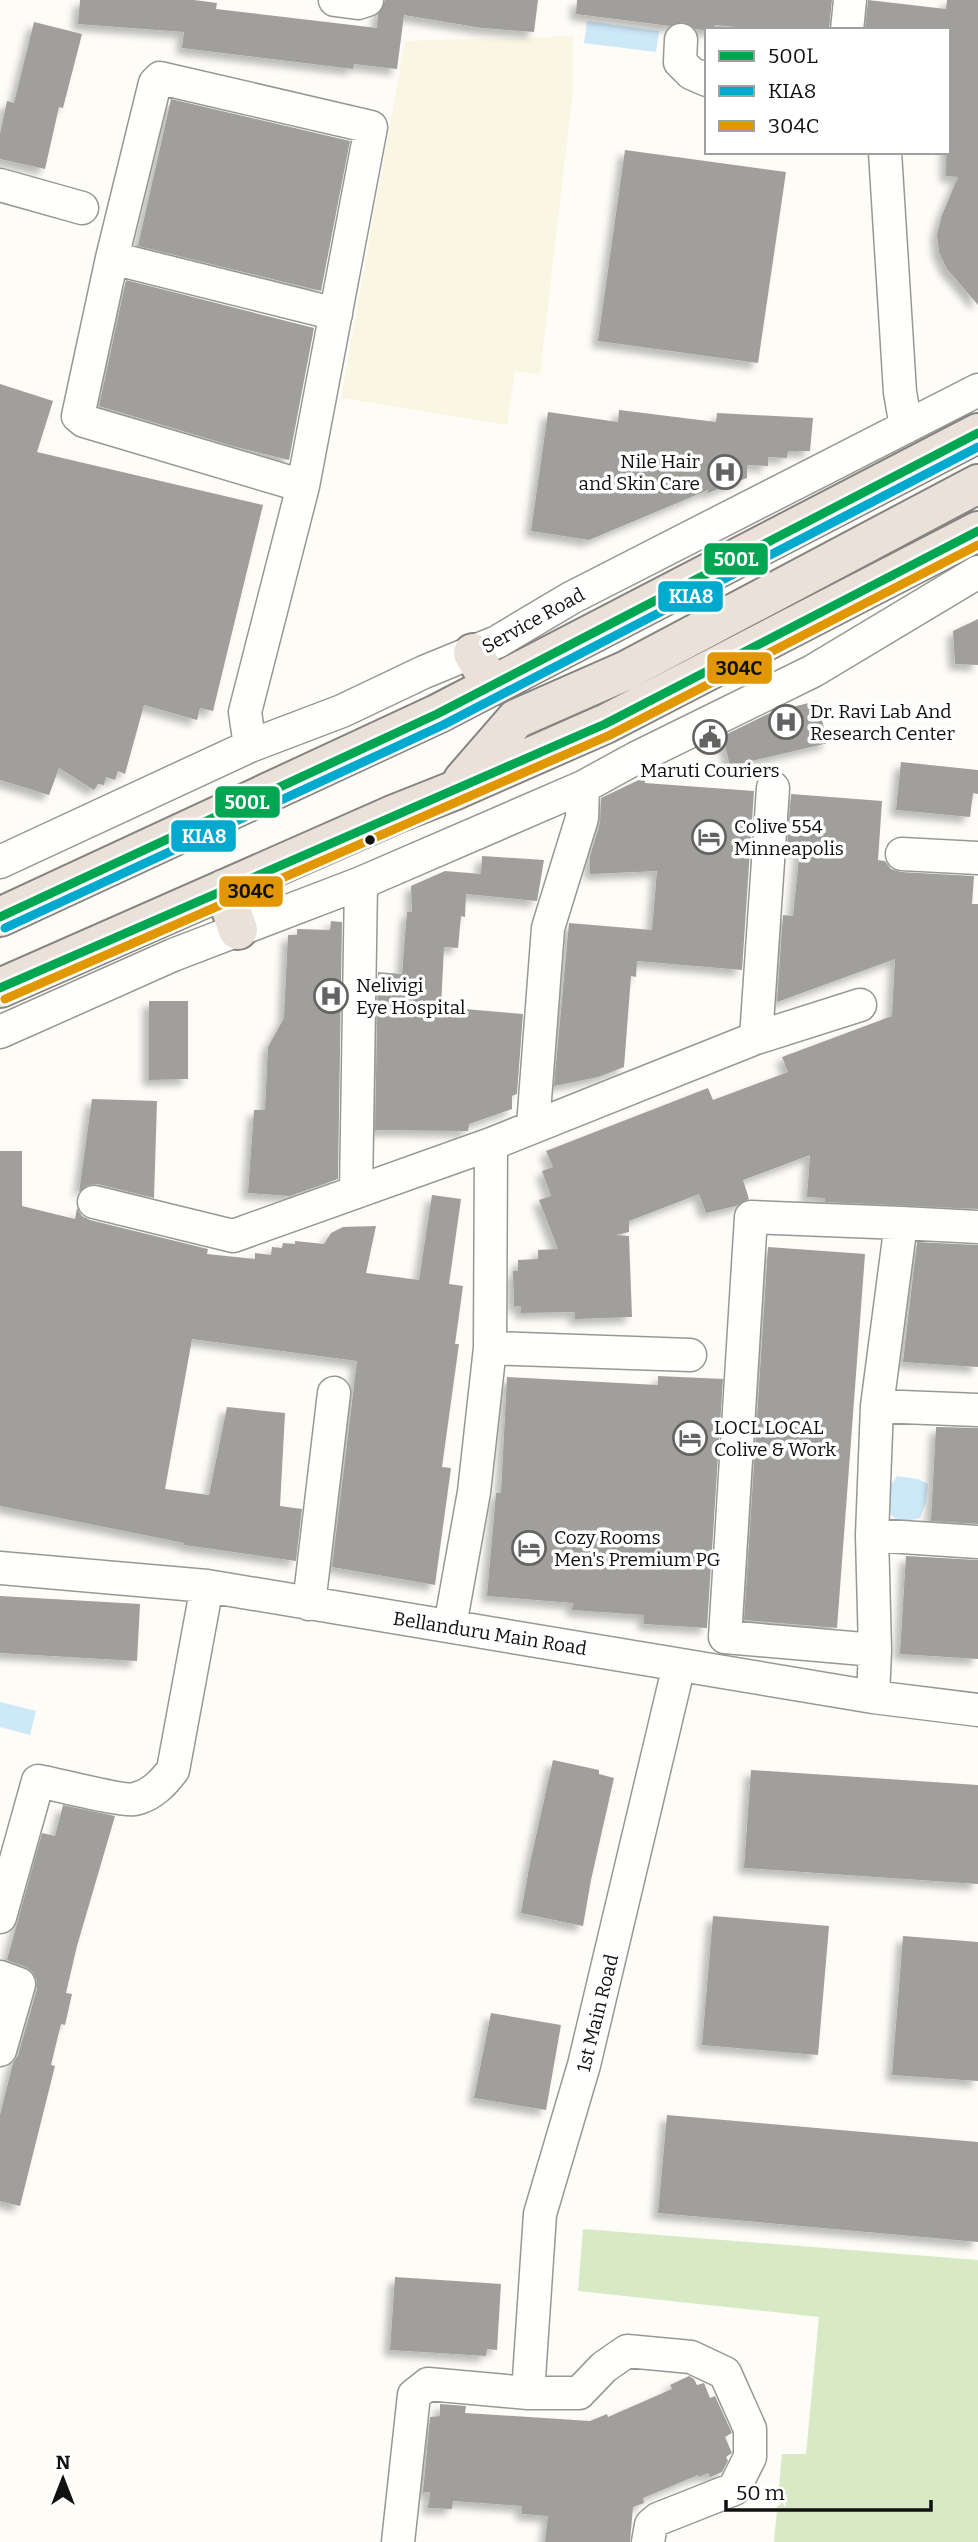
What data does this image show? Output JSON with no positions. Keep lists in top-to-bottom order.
{
  "streets": {
    "street": ["Service Road", "Bellanduru Main Road", "1st Main Road"]
  },
  "crossings": [
    ["Bellanduru Main Road", "1st Main Road"]
  ],
  "places": {
    "hospital": ["Nile Hair and Skin Care", "Dr. Ravi Lab And Research Center", "Nelivigi Eye Hospital"],
    "public building": ["Maruti Couriers"],
    "hotel": ["Colive 554 Minneapolis", "LOCL LOCAL Colive & Work", "Cozy Rooms Men's Premium PG"]
  },
  "lines": ["transit line 500L", "transit line KIA8", "transit line 304C"],
  "legend": ["500L", "KIA8", "304C"],
  "scale_bar": "50 m",
  "north": "top"
}
